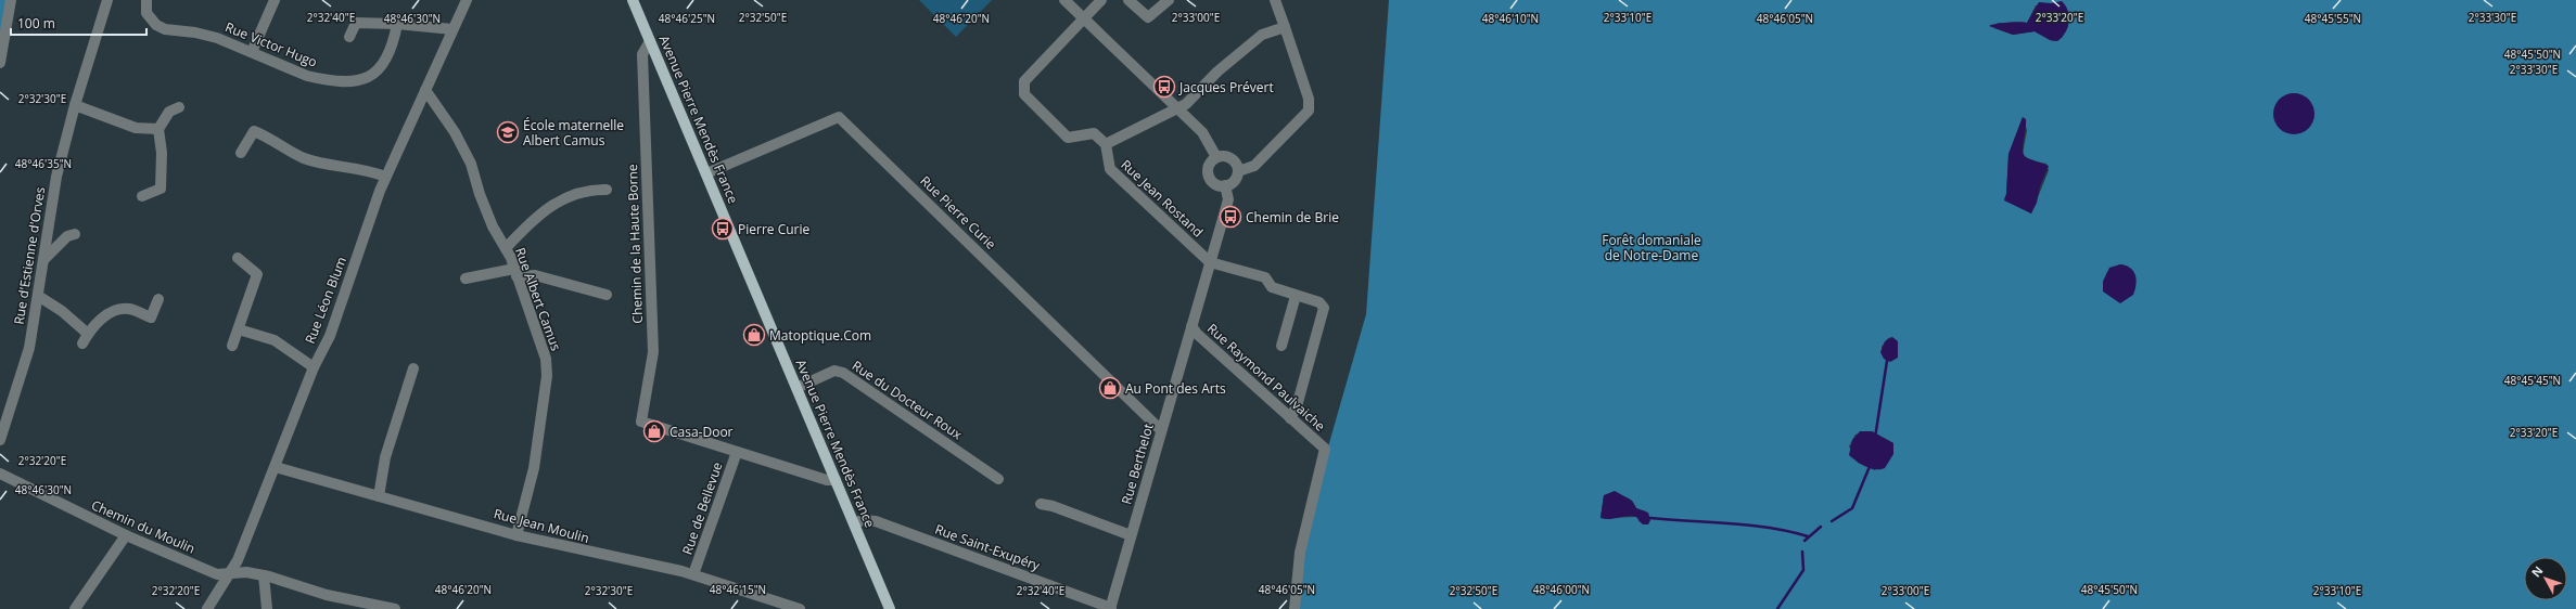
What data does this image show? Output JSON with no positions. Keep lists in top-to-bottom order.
{
  "streets": {
    "main road": ["Avenue Pierre Mendès France"],
    "street": [
      "Rue Victor Hugo",
      "Rue Jean Rostand",
      "Rue Pierre Curie",
      "Chemin de la Haute Borne",
      "Rue d'Estienne d'Orves",
      "Rue Albert Camus",
      "Rue Léon Blum",
      "Rue Raymond Paulvaiche",
      "Rue du Docteur Roux",
      "Rue Berthelot",
      "Rue de Bellevue",
      "Rue Jean Moulin",
      "Chemin du Moulin",
      "Rue Saint-Exupéry"
    ]
  },
  "crossings": [
    ["Avenue Pierre Mendès France", "Rue Pierre Curie"],
    ["Avenue Pierre Mendès France", "Chemin de la Haute Borne"],
    ["Avenue Pierre Mendès France", "Rue du Docteur Roux"],
    ["Avenue Pierre Mendès France", "Rue Saint-Exupéry"],
    ["Rue Jean Rostand", "Rue Berthelot"],
    ["Rue Pierre Curie", "Rue Berthelot"],
    ["Chemin de la Haute Borne", "Rue de Bellevue"],
    ["Rue Albert Camus", "Rue Léon Blum"],
    ["Rue Albert Camus", "Rue Jean Moulin"],
    ["Rue Léon Blum", "Rue Jean Moulin"],
    ["Rue Léon Blum", "Chemin du Moulin"],
    ["Rue Raymond Paulvaiche", "Rue Berthelot"],
    ["Rue Berthelot", "Rue Saint-Exupéry"],
    ["Rue de Bellevue", "Rue Jean Moulin"]
  ],
  "parks": ["Forêt domaniale de Notre-Dame"],
  "places": {
    "bus stop": ["Jacques Prévert", "Chemin de Brie", "Pierre Curie"],
    "school or university": ["École maternelle Albert Camus"],
    "shop": ["Matoptique.Com", "Au Pont des Arts", "Casa-Door"]
  },
  "scale_bar": "100 m",
  "north": "top left",
  "coordinates": [
    "2°32'40\"E",
    "2°32'50\"E",
    "2°33'00\"E",
    "2°33'10\"E",
    "2°33'20\"E",
    "2°33'30\"E",
    "48°46'30\"N",
    "48°46'25\"N",
    "48°46'20\"N",
    "48°46'10\"N",
    "48°46'05\"N",
    "48°45'55\"N",
    "48°45'50\"N",
    "2°32'30\"E",
    "48°46'35\"N",
    "48°45'45\"N",
    "2°32'20\"E",
    "48°46'15\"N",
    "48°46'00\"N"
  ]
}
